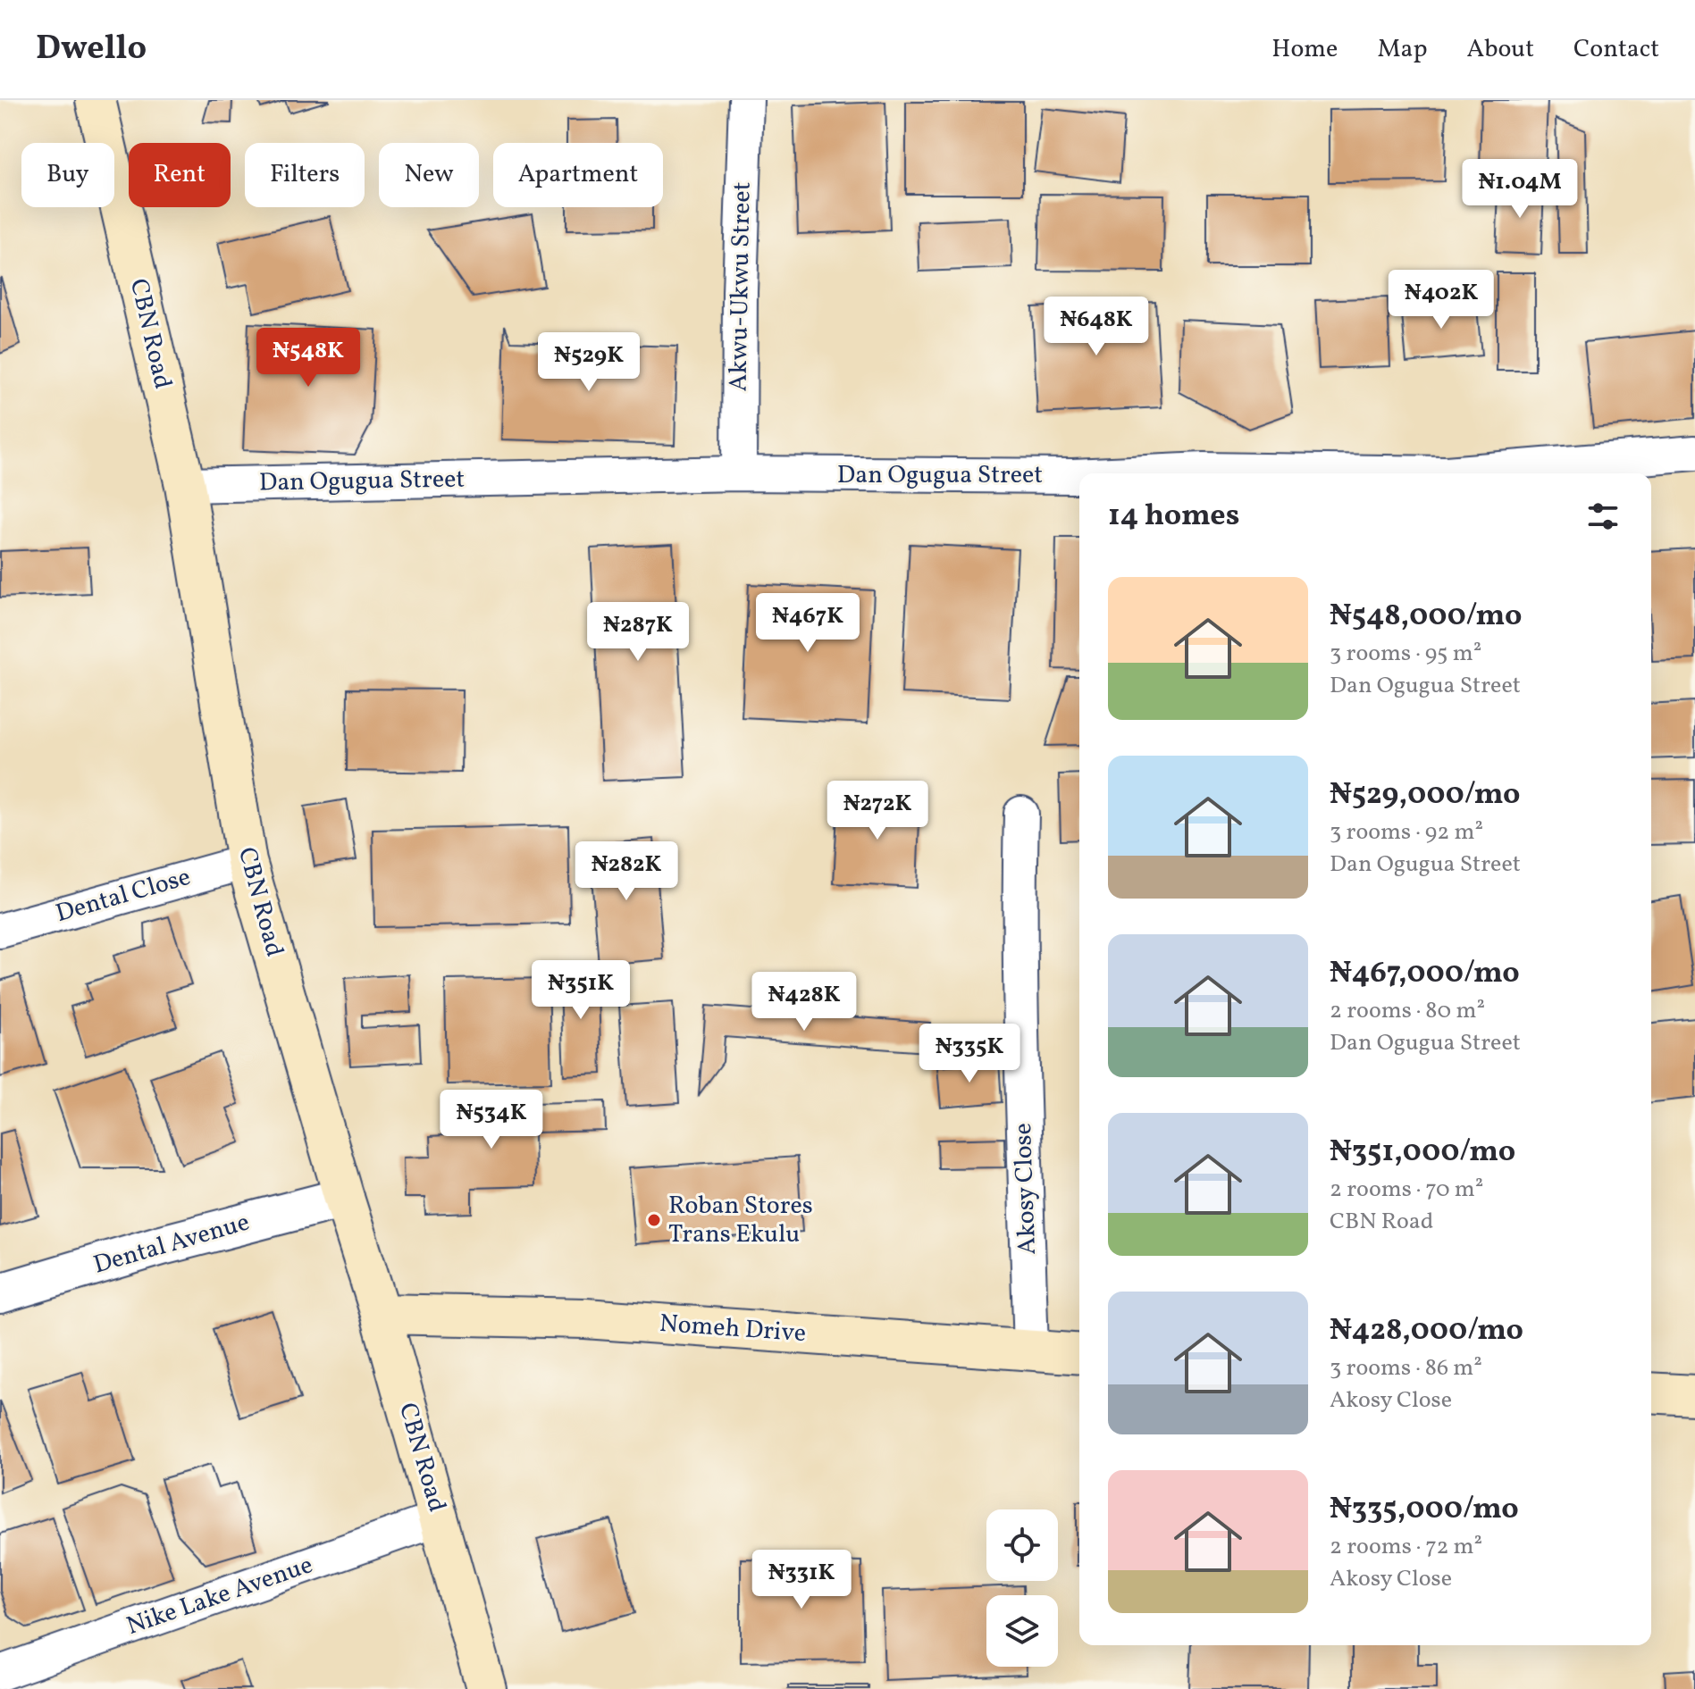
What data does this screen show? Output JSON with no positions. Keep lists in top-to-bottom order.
{
  "streets": {
    "main road": ["CBN Road", "Nomeh Drive"],
    "street": [
      "Akwu-Ukwu Street",
      "Dan Ogugua Street",
      "Dental Close",
      "Akosy Close",
      "Dental Avenue",
      "Nike Lake Avenue"
    ]
  },
  "crossings": [
    ["Akwu-Ukwu Street", "Dan Ogugua Street"],
    ["CBN Road", "Dan Ogugua Street"],
    ["CBN Road", "Dental Close"],
    ["CBN Road", "Dental Avenue"],
    ["CBN Road", "Nomeh Drive"],
    ["CBN Road", "Nike Lake Avenue"],
    ["Akosy Close", "Nomeh Drive"]
  ],
  "places": ["Roban Stores Trans Ekulu"],
  "page": {
    "header": "Dwello",
    "nav": [
      "Home",
      "Map",
      "About",
      "Contact"
    ],
    "chip": [
      "Buy",
      "Rent",
      "Filters",
      "New",
      "Apartment"
    ],
    "price": [
      "₦1.04M",
      "₦402K",
      "₦648K",
      "₦548K",
      "₦529K",
      "₦467K",
      "₦287K",
      "₦272K",
      "₦282K",
      "₦351K",
      "₦428K",
      "₦335K",
      "₦534K",
      "₦331K"
    ],
    "heading": "14 homes",
    "list": [
      {
        "name": "₦548,000/mo",
        "note": "3 rooms · 95 m² · Dan Ogugua Street"
      },
      {
        "name": "₦529,000/mo",
        "note": "3 rooms · 92 m² · Dan Ogugua Street"
      },
      {
        "name": "₦467,000/mo",
        "note": "2 rooms · 80 m² · Dan Ogugua Street"
      },
      {
        "name": "₦351,000/mo",
        "note": "2 rooms · 70 m² · CBN Road"
      },
      {
        "name": "₦428,000/mo",
        "note": "3 rooms · 86 m² · Akosy Close"
      },
      {
        "name": "₦335,000/mo",
        "note": "2 rooms · 72 m² · Akosy Close"
      }
    ]
  }
}
